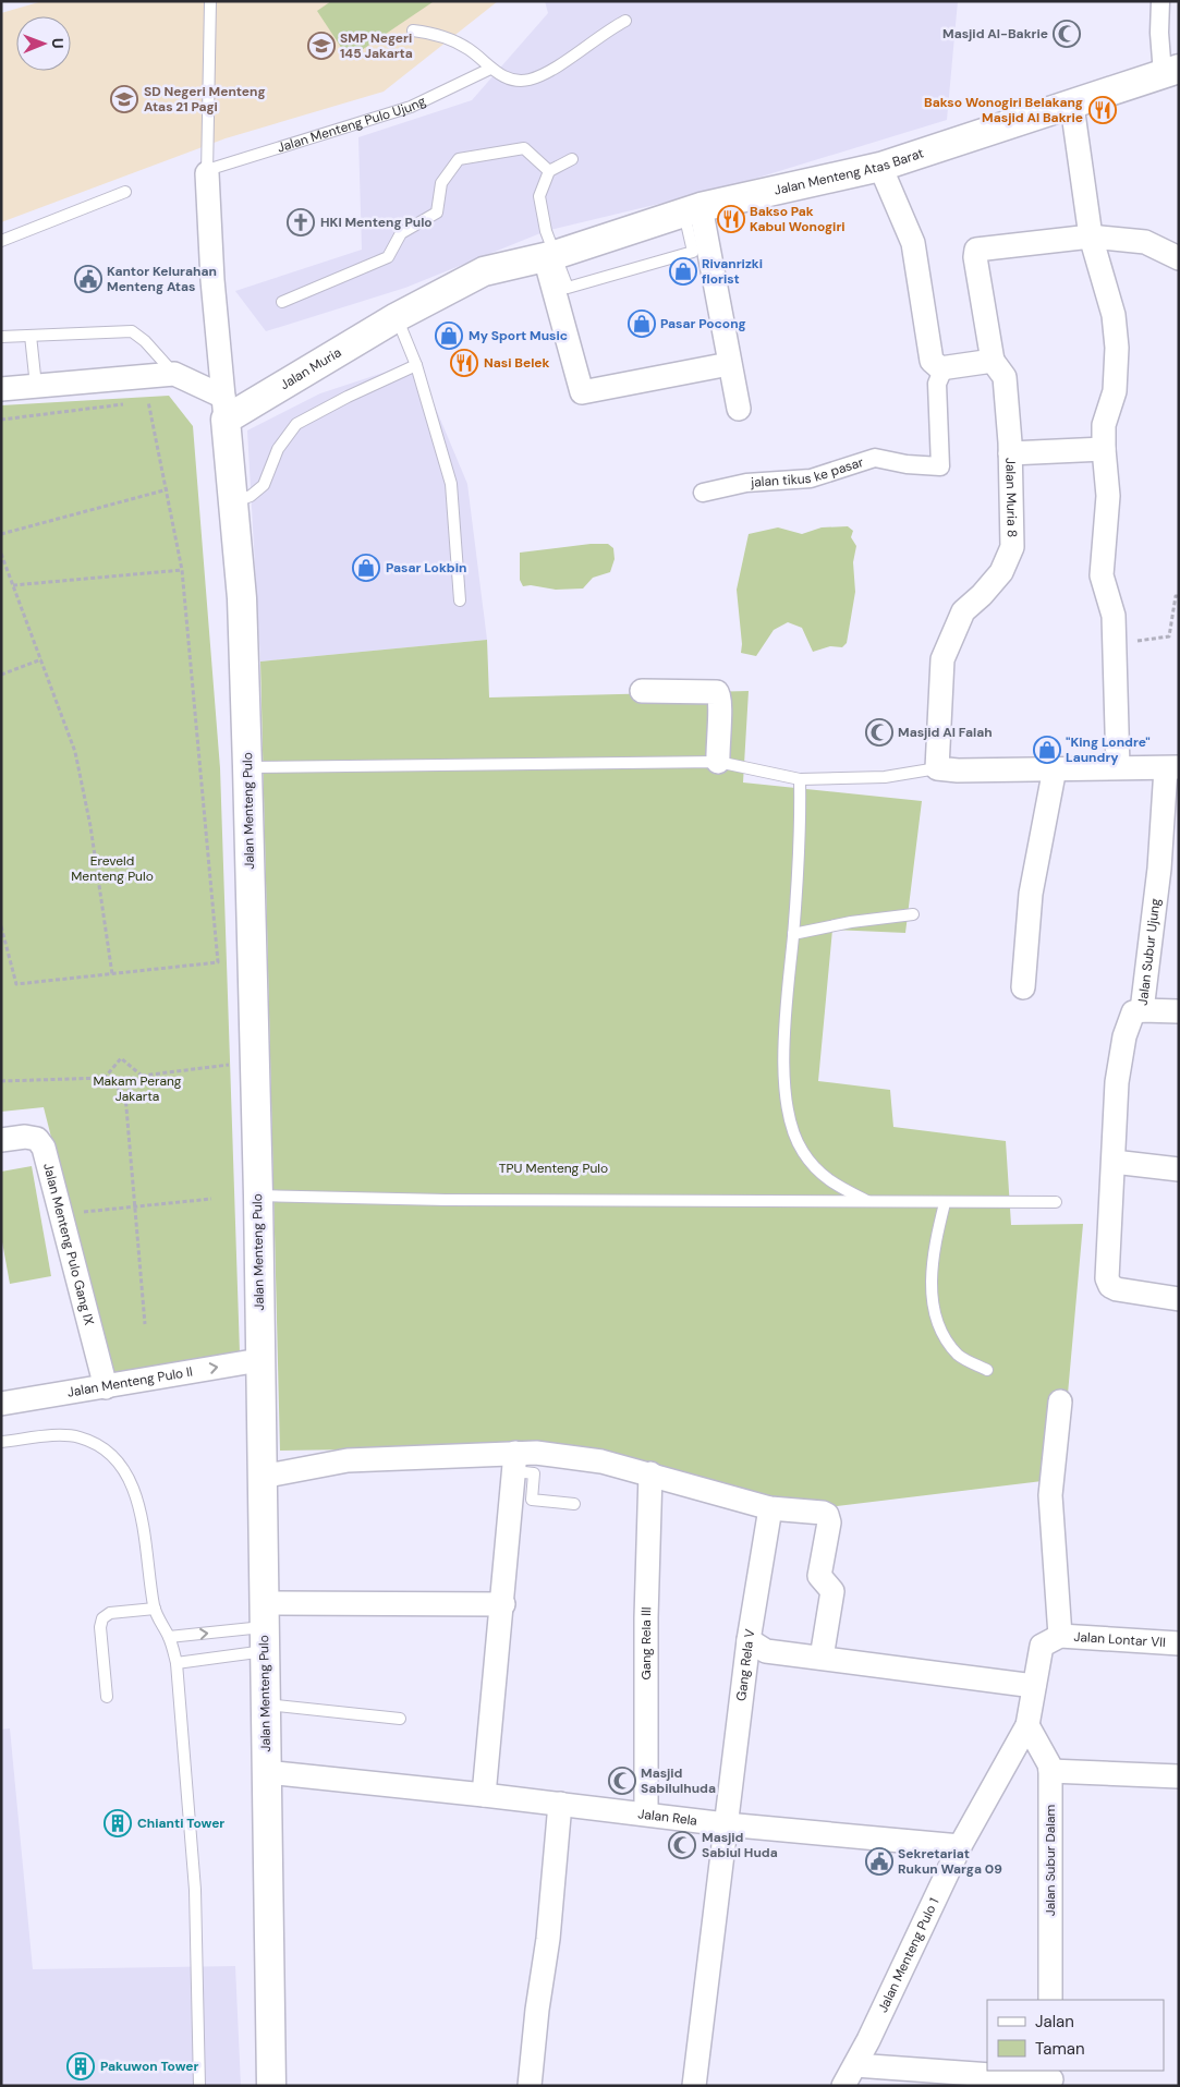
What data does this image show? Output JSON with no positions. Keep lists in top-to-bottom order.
{
  "streets": {
    "street": [
      "Jalan Menteng Atas Barat",
      "Jalan Muria",
      "jalan tikus ke pasar",
      "Jalan Muria 8",
      "Jalan Menteng Pulo",
      "Jalan Subur Ujung",
      "Jalan Menteng Pulo Gang IX",
      "Jalan Menteng Pulo II",
      "Jalan Lontar VII",
      "Gang Rela III",
      "Gang Rela V",
      "Jalan Rela",
      "Jalan Subur Dalam",
      "Jalan Menteng Pulo 1"
    ],
    "lane": ["Jalan Menteng Pulo Ujung"]
  },
  "crossings": [
    ["Jalan Menteng Atas Barat", "Jalan Muria"],
    ["Jalan Muria", "Jalan Menteng Pulo"],
    ["Jalan Menteng Pulo", "Jalan Menteng Pulo II"],
    ["Jalan Menteng Pulo", "Jalan Rela"],
    ["Jalan Menteng Pulo Gang IX", "Jalan Menteng Pulo II"],
    ["Gang Rela III", "Jalan Rela"],
    ["Gang Rela V", "Jalan Rela"],
    ["Jalan Rela", "Jalan Menteng Pulo 1"]
  ],
  "one_way": ["Jalan Menteng Pulo II"],
  "parks": ["Ereveld Menteng Pulo", "Makam Perang Jakarta", "TPU Menteng Pulo"],
  "places": {
    "mosque": [
      "Masjid Al-Bakrie",
      "Masjid Al Falah",
      "Masjid Sabilulhuda",
      "Masjid Sabiul Huda"
    ],
    "school or university": ["SMP Negeri 145 Jakarta", "SD Negeri Menteng Atas 21 Pagi"],
    "restaurant": ["Bakso Wonogiri Belakang Masjid Al Bakrie", "Bakso Pak Kabul Wonogiri", "Nasi Belek"],
    "church": ["HKI Menteng Pulo"],
    "shop": [
      "Rivanrizki florist",
      "Pasar Pocong",
      "My Sport Music",
      "Pasar Lokbin",
      "\"King Londre\" Laundry"
    ],
    "public building": ["Kantor Kelurahan Menteng Atas", "Sekretariat Rukun Warga 09"],
    "building": ["Chianti Tower", "Pakuwon Tower"]
  },
  "legend": ["Jalan", "Taman"],
  "north": "right"
}
